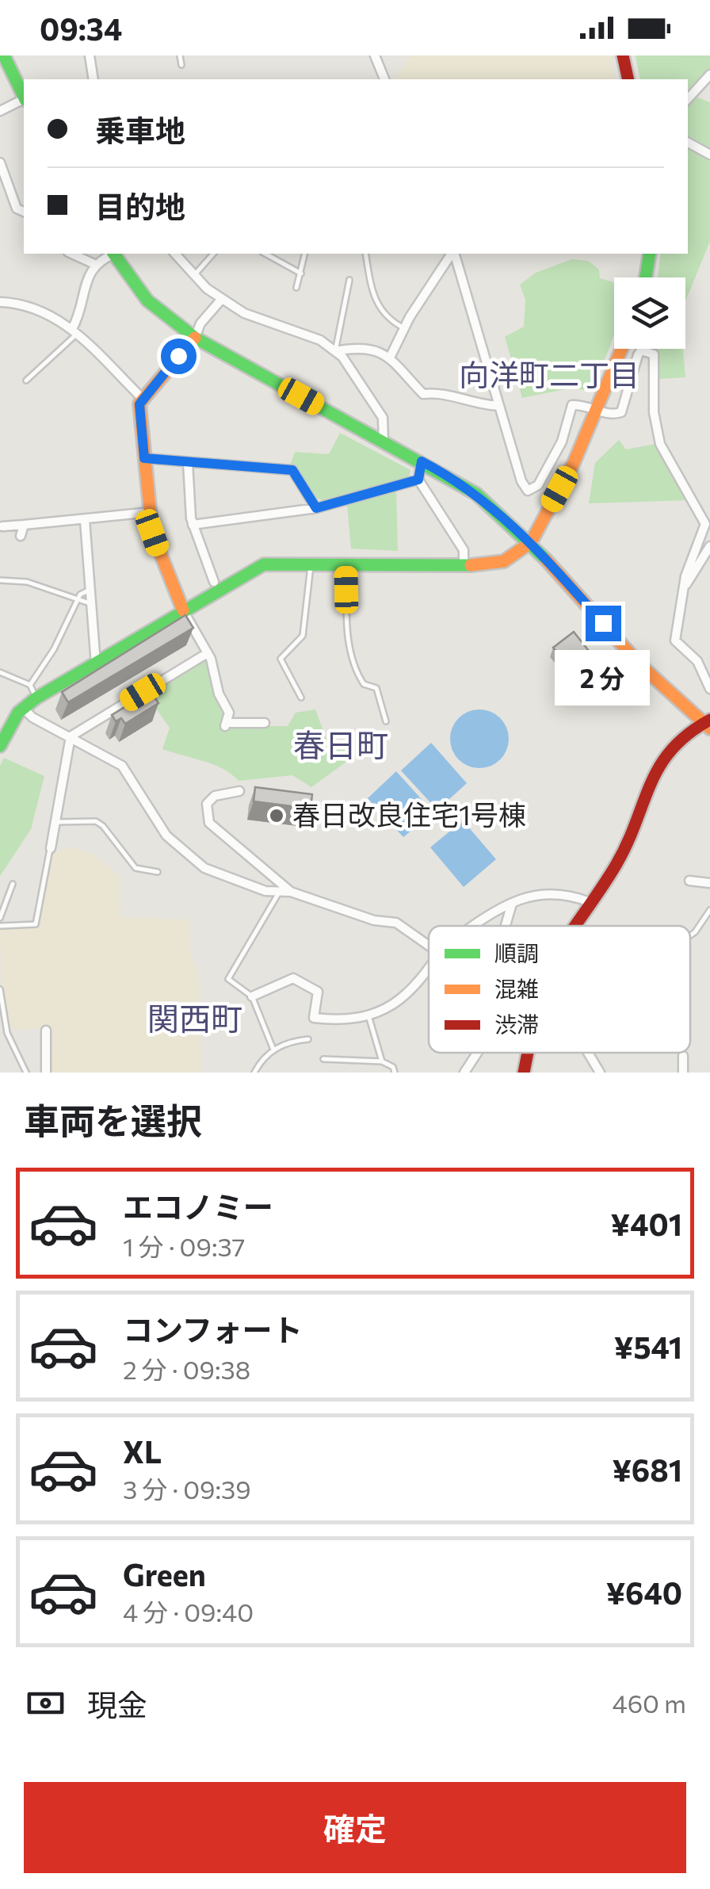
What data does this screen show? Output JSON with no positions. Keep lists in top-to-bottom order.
{
  "districts": ["向洋町二丁目", "春日町", "関西町"],
  "places": ["春日改良住宅1号棟"],
  "legend": ["順調", "混雑", "渋滞"],
  "page": {
    "status": "09:34",
    "banner": ["乗車地", "目的地"],
    "bubble": "2 分",
    "heading": "車両を選択",
    "list": [
      {
        "name": "エコノミー",
        "note": "1 分 · 09:37",
        "value": "¥401"
      },
      {
        "name": "コンフォート",
        "note": "2 分 · 09:38",
        "value": "¥541"
      },
      {
        "name": "XL",
        "note": "3 分 · 09:39",
        "value": "¥681"
      },
      {
        "name": "Green",
        "note": "4 分 · 09:40",
        "value": "¥640"
      }
    ],
    "pay": ["現金", "460 m"],
    "buttons": "確定"
  }
}
